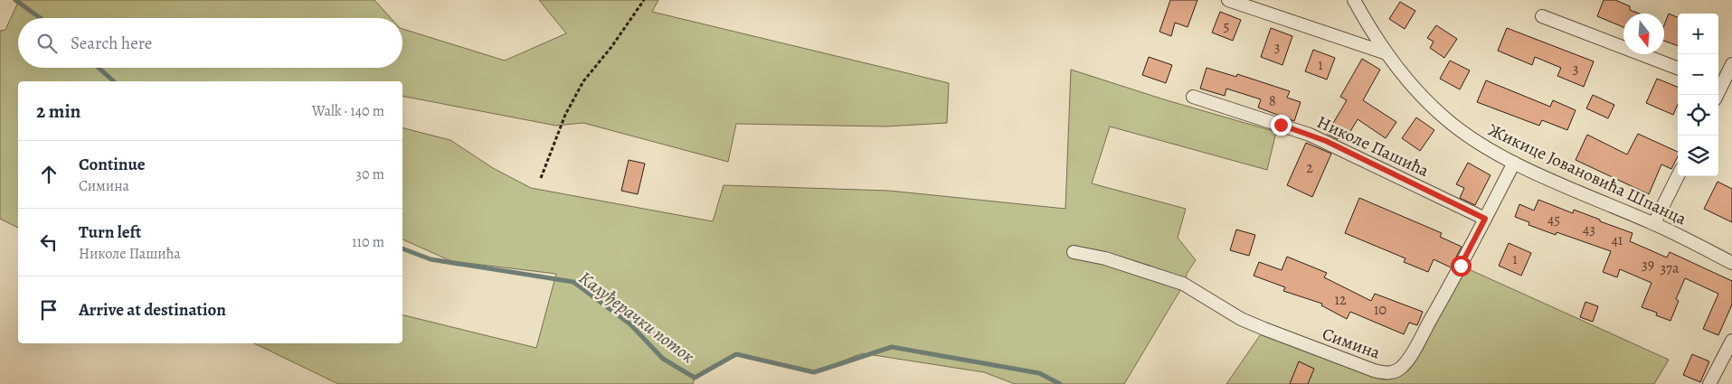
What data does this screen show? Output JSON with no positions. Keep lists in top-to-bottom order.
{
  "streets": {
    "street": ["Николе Пашића", "Жикице Јовановића Шпанца", "Симина"]
  },
  "crossings": [
    ["Николе Пашића", "Симина"],
    ["Жикице Јовановића Шпанца", "Симина"]
  ],
  "water": ["Калуђерачки поток"],
  "house_numbers": [
    "5",
    "3",
    "1",
    "3",
    "8",
    "2",
    "45",
    "43",
    "41",
    "1",
    "39",
    "37a",
    "12",
    "10"
  ],
  "north": "bottom",
  "page": {
    "map_buttons": ["+", "−"],
    "search": "Search here",
    "heading": ["2 min", "Walk · 140 m"],
    "list": [
      ["Continue", "Симина", "30 m"],
      ["Turn left", "Николе Пашића", "110 m"],
      "Arrive at destination"
    ]
  }
}
